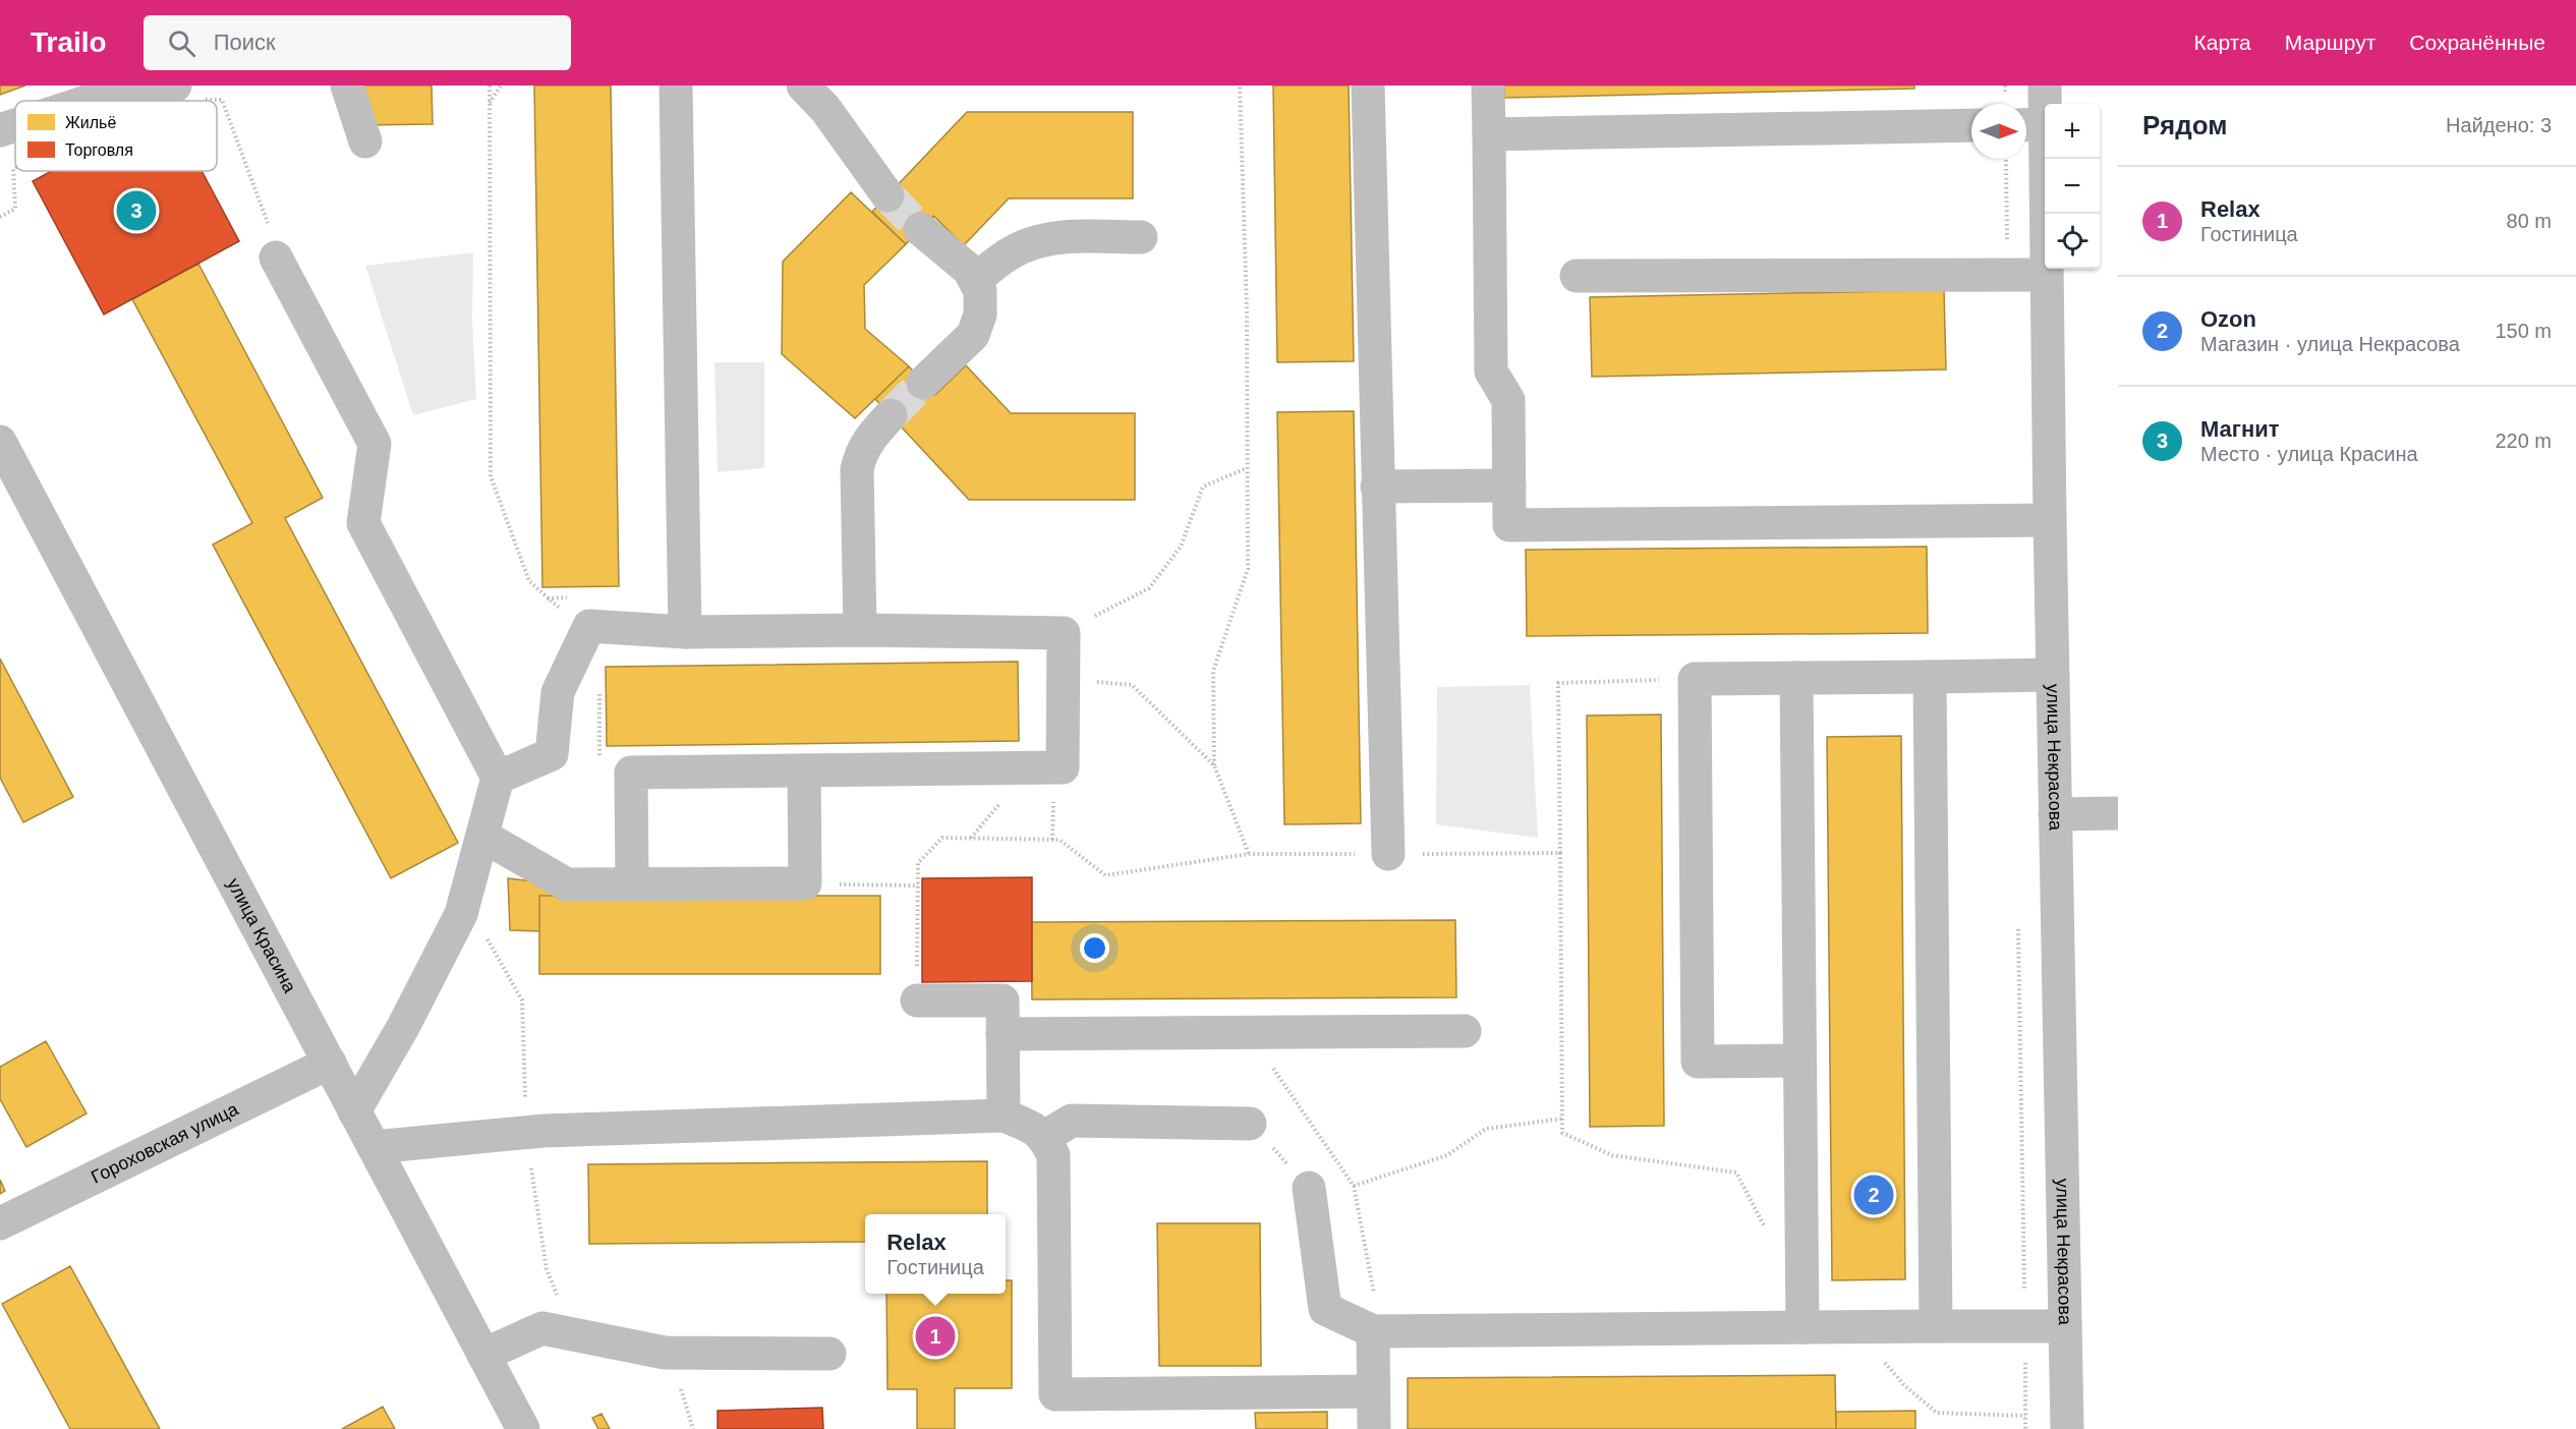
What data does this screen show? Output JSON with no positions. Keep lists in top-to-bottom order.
{
  "streets": {
    "main road": ["улица Красина"],
    "street": ["улица Некрасова", "Гороховская улица"]
  },
  "crossings": [
    ["улица Красина", "Гороховская улица"]
  ],
  "legend": ["Жильё", "Торговля"],
  "north": "right",
  "page": {
    "header": "Trailo",
    "search": "Поиск",
    "nav": ["Карта", "Маршрут", "Сохранённые"],
    "heading": ["Рядом", "Найдено: 3"],
    "map_buttons": ["+", "−"],
    "list": [
      {
        "mark": "1",
        "name": "Relax",
        "note": "Гостиница",
        "value": "80 m"
      },
      {
        "mark": "2",
        "name": "Ozon",
        "note": "Магазин · улица Некрасова",
        "value": "150 m"
      },
      {
        "mark": "3",
        "name": "Магнит",
        "note": "Место · улица Красина",
        "value": "220 m"
      }
    ],
    "pins": ["3", "2", "1"],
    "popup": ["Relax", "Гостиница"]
  }
}
